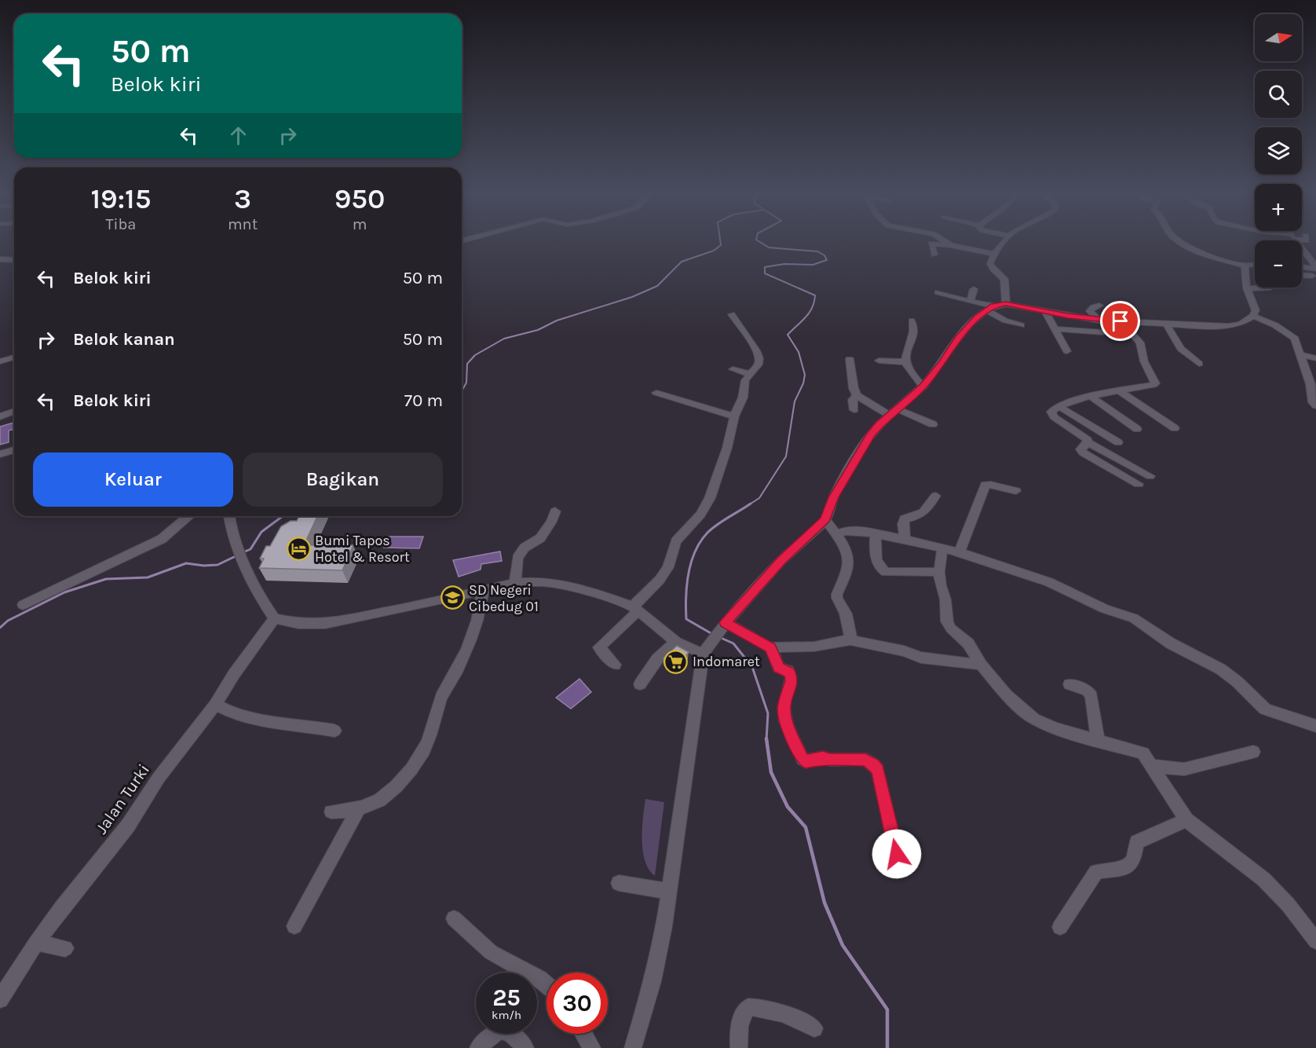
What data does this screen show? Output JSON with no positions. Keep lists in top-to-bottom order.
{
  "streets": {
    "street": ["Jalan Turki"]
  },
  "places": {
    "hotel": ["Bumi Tapos Hotel & Resort"],
    "school or university": ["SD Negeri Cibedug 01"],
    "supermarket": ["Indomaret"]
  },
  "north": "right",
  "page": {
    "map_buttons": ["+", "−"],
    "turn": ["50 m", "Belok kiri"],
    "eta": [
      "19:15",
      "Tiba",
      "3",
      "mnt",
      "950",
      "m"
    ],
    "list": [
      {
        "name": "Belok kiri",
        "value": "50 m"
      },
      {
        "name": "Belok kanan",
        "value": "50 m"
      },
      {
        "name": "Belok kiri",
        "value": "70 m"
      }
    ],
    "buttons": ["Keluar", "Bagikan"],
    "speed": "25 km/h",
    "limit": "30"
  }
}
